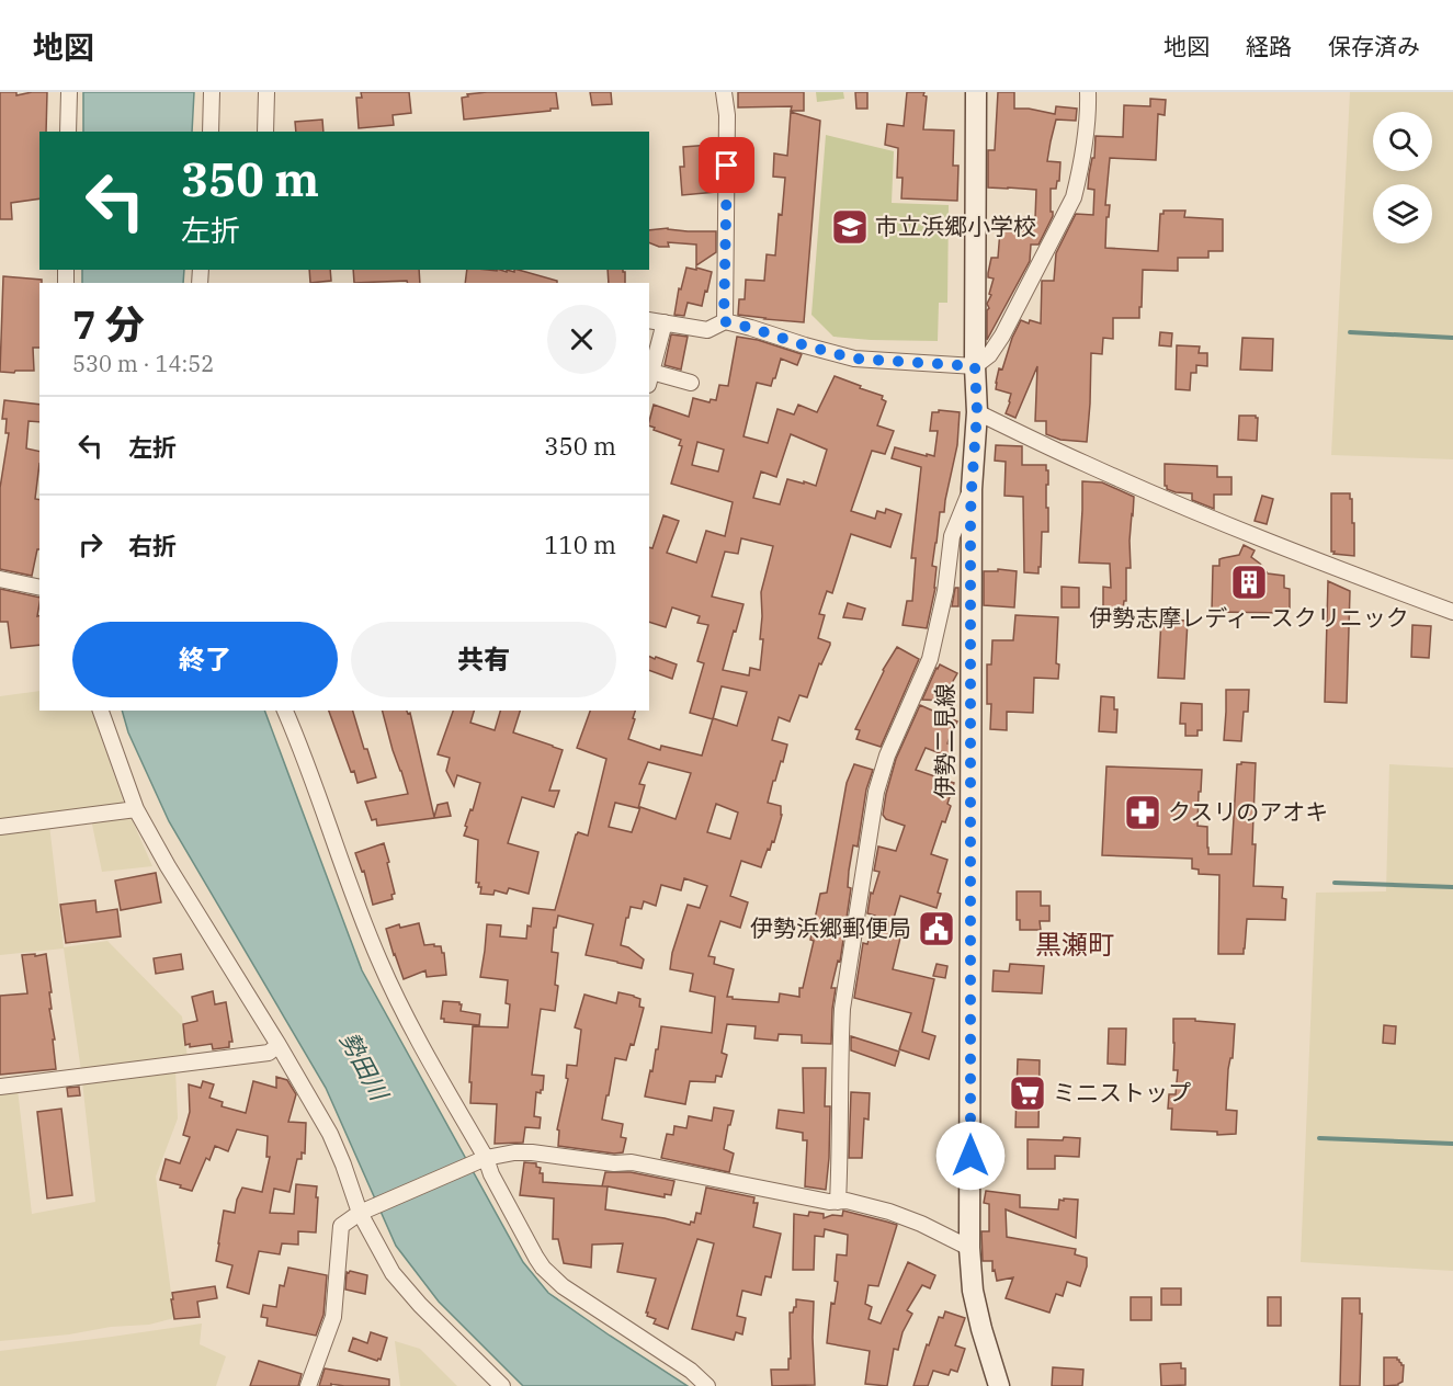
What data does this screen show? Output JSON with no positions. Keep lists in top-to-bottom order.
{
  "streets": {
    "main road": ["伊勢二見線"]
  },
  "districts": ["黒瀬町"],
  "water": ["勢田川"],
  "places": {
    "school or university": ["市立浜郷小学校"],
    "building": ["伊勢志摩レディースクリニック"],
    "pharmacy": ["クスリのアオキ"],
    "public building": ["伊勢浜郷郵便局"],
    "supermarket": ["ミニストップ"]
  },
  "page": {
    "header": "地図",
    "nav": ["地図", "経路", "保存済み"],
    "turn": ["350 m", "左折"],
    "heading": ["7 分", "530 m · 14:52"],
    "list": [
      {
        "name": "左折",
        "value": "350 m"
      },
      {
        "name": "右折",
        "value": "110 m"
      }
    ],
    "buttons": ["終了", "共有"]
  }
}
